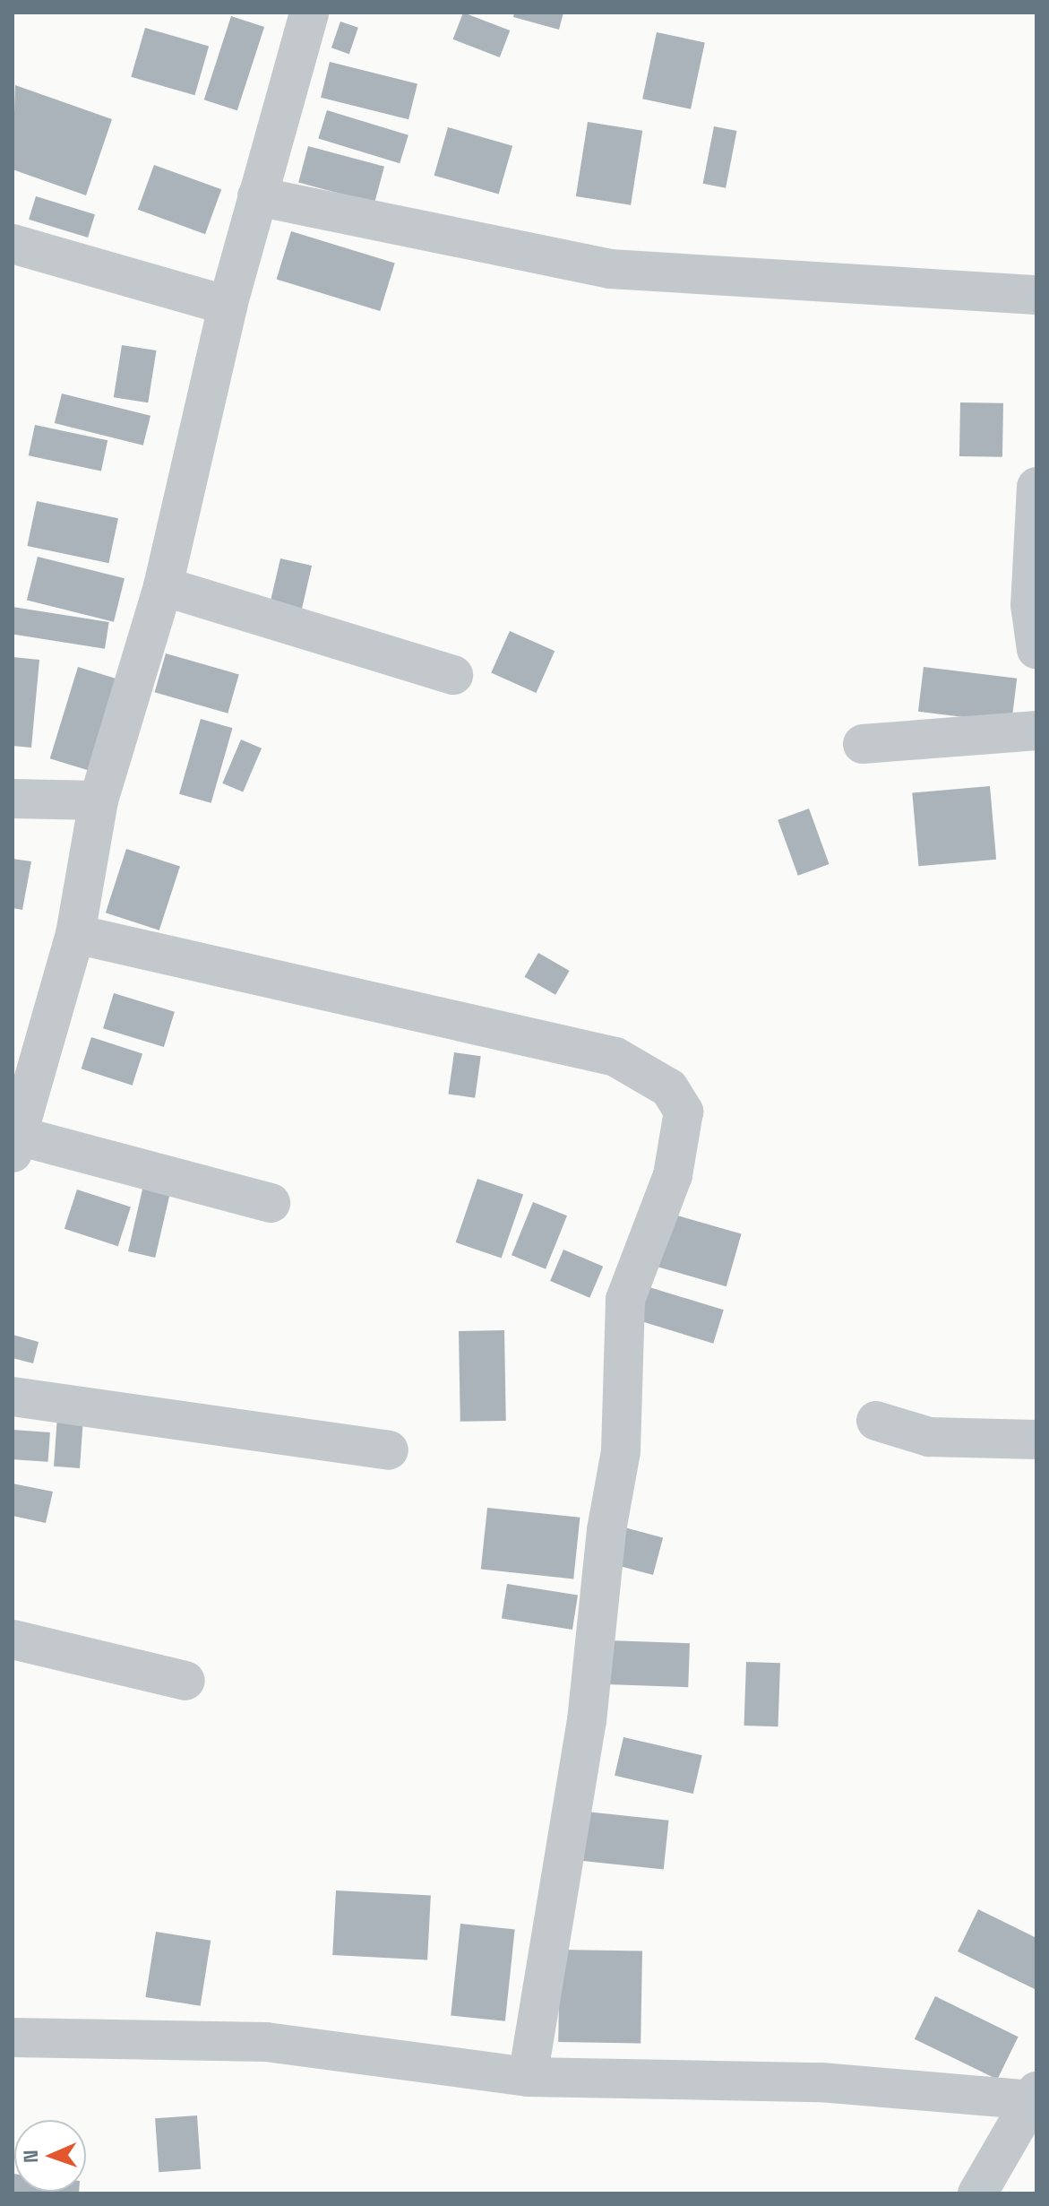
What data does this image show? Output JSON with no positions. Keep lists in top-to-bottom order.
{
  "north": "left"
}
